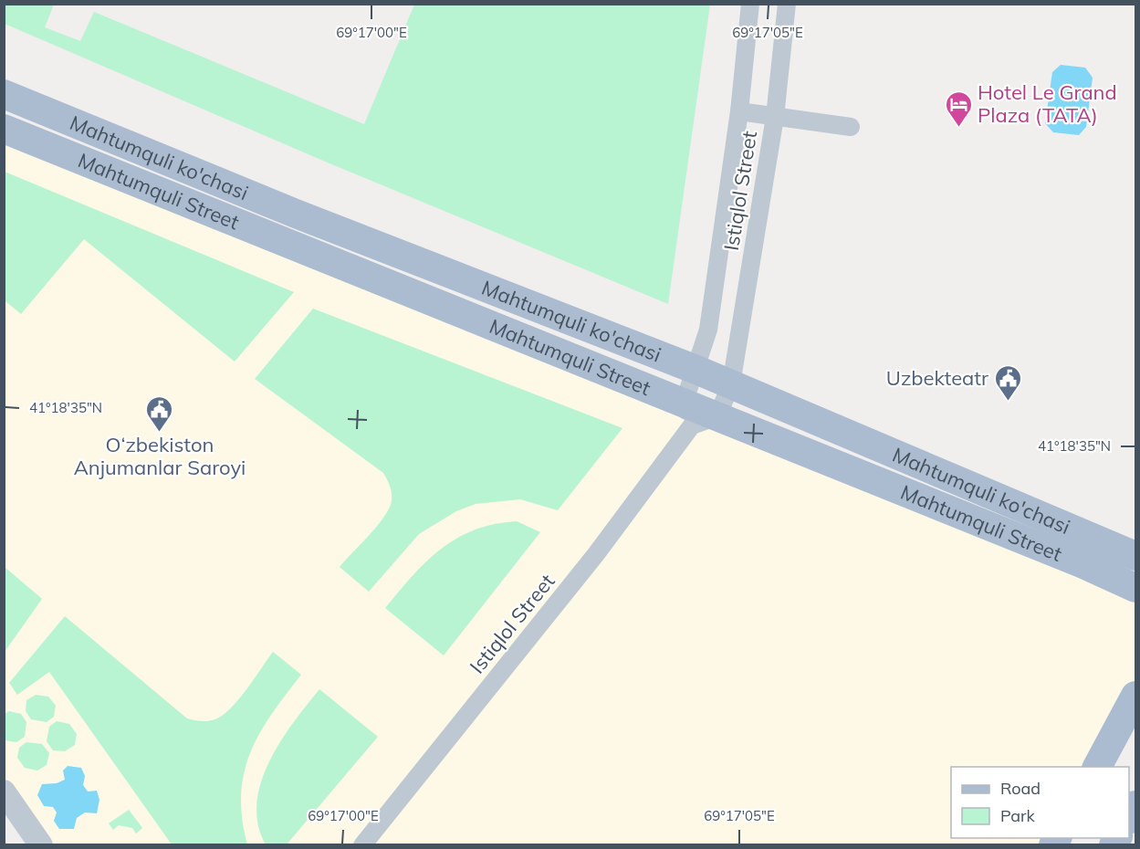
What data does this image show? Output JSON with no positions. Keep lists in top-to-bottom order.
{
  "streets": {
    "main road": ["Mahtumquli ko'chasi", "Mahtumquli Street"],
    "street": ["Istiqlol Street"]
  },
  "crossings": [
    ["Mahtumquli ko'chasi", "Istiqlol Street"],
    ["Istiqlol Street", "Mahtumquli Street"]
  ],
  "places": {
    "hotel": ["Hotel Le Grand Plaza (TATA)"],
    "public building": ["Uzbekteatr", "O‘zbekiston Anjumanlar Saroyi"]
  },
  "legend": ["Road", "Park"],
  "coordinates": ["69°17'00\"E", "69°17'05\"E", "41°18'35\"N"]
}
